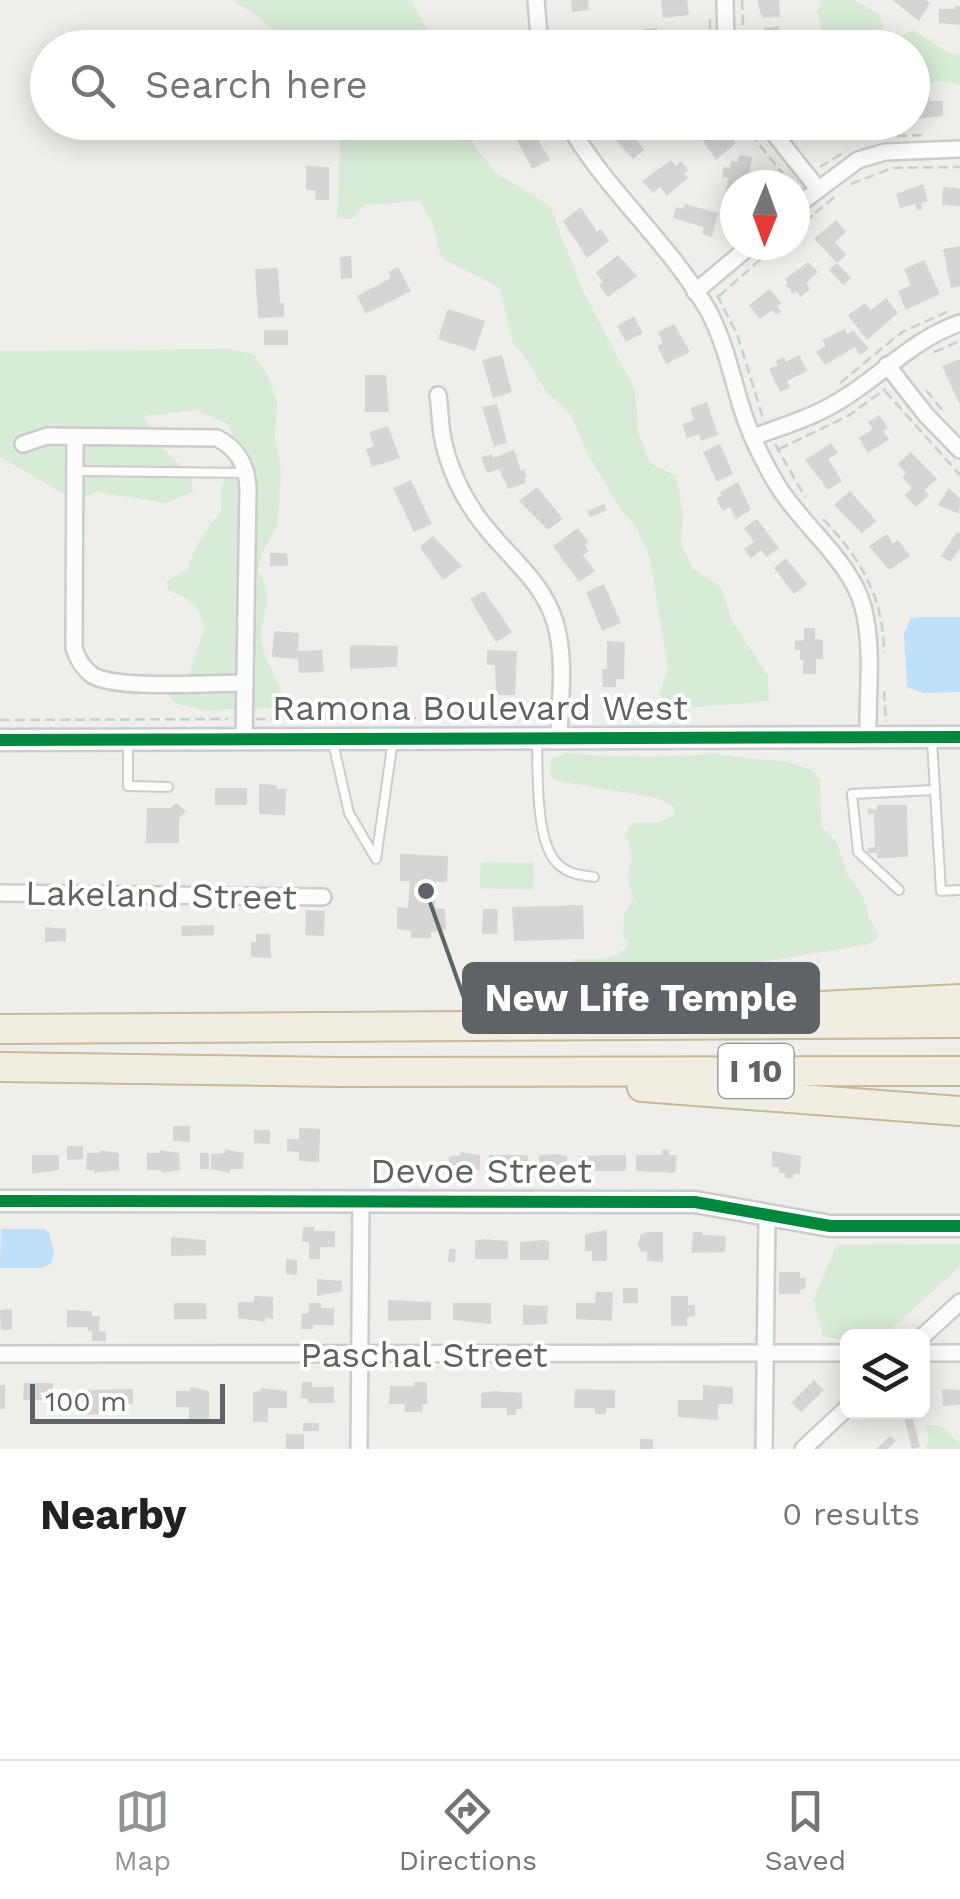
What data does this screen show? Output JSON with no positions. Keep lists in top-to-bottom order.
{
  "streets": {
    "highway": ["I 10"],
    "street": [
      "Ramona Boulevard West",
      "Lakeland Street",
      "Devoe Street",
      "Paschal Street"
    ]
  },
  "places": ["New Life Temple"],
  "scale_bar": "100 m",
  "north": "bottom",
  "page": {
    "search": "Search here",
    "scale": "100 m",
    "heading": ["Nearby", "0 results"],
    "nav": ["Map", "Directions", "Saved"]
  }
}
